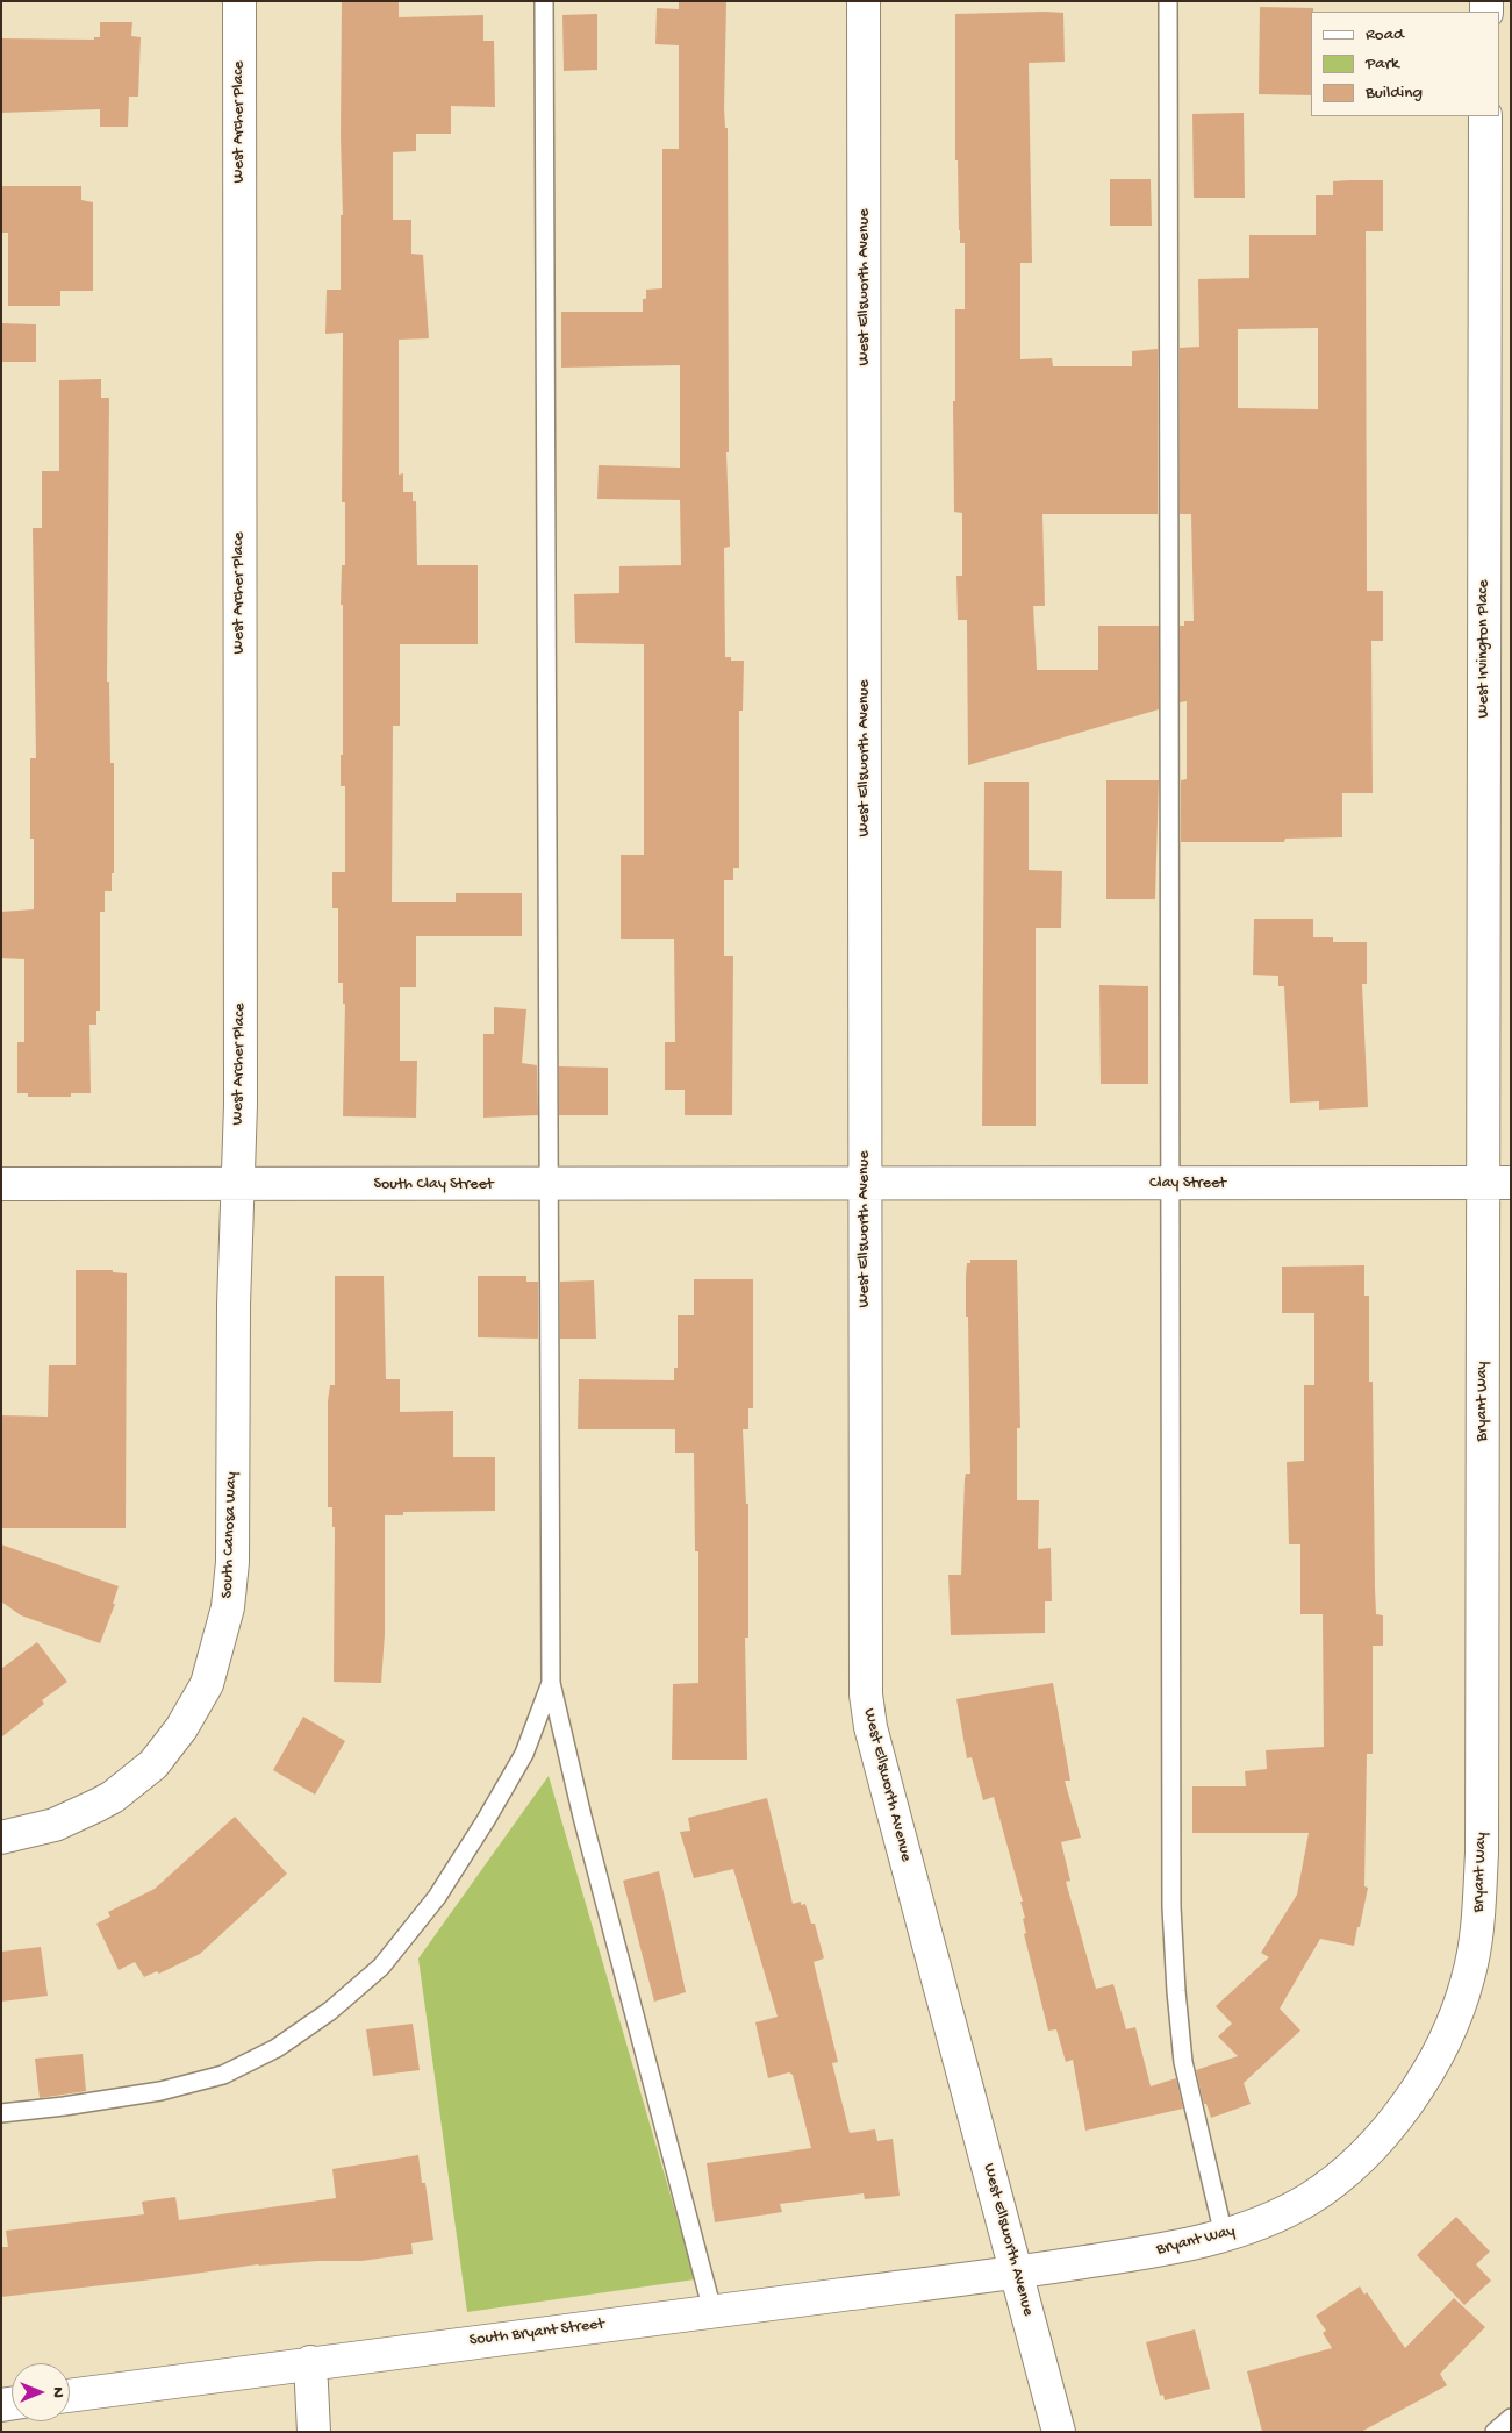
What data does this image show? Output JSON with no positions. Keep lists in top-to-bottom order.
{
  "streets": {
    "street": [
      "West Archer Place",
      "West Ellsworth Avenue",
      "West Irvington Place",
      "Clay Street",
      "South Clay Street",
      "Bryant Way",
      "South Canosa Way",
      "South Bryant Street"
    ]
  },
  "crossings": [
    ["West Archer Place", "South Clay Street"],
    ["West Archer Place", "South Canosa Way"],
    ["West Ellsworth Avenue", "Clay Street"],
    ["West Ellsworth Avenue", "South Clay Street"],
    ["West Ellsworth Avenue", "Bryant Way"],
    ["West Ellsworth Avenue", "South Bryant Street"],
    ["West Irvington Place", "Clay Street"],
    ["West Irvington Place", "Bryant Way"],
    ["Clay Street", "South Clay Street"],
    ["Clay Street", "Bryant Way"],
    ["South Clay Street", "South Canosa Way"],
    ["Bryant Way", "South Bryant Street"]
  ],
  "legend": ["Road", "Park", "Building"],
  "north": "right"
}
